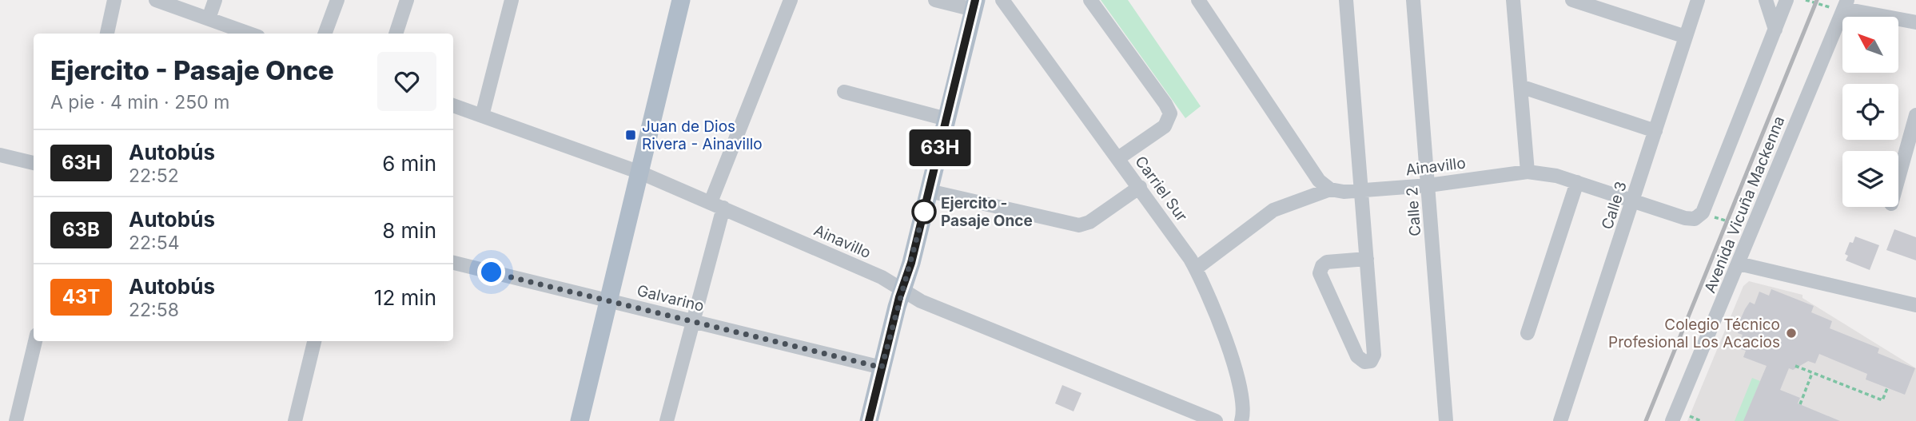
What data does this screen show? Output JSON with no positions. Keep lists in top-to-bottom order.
{
  "streets": {
    "street": [
      "Ainavillo",
      "Carriel Sur",
      "Avenida Vicuña Mackenna",
      "Calle 3",
      "Calle 2",
      "Galvarino"
    ]
  },
  "crossings": [
    ["Ainavillo", "Carriel Sur"],
    ["Ainavillo", "Calle 3"],
    ["Ainavillo", "Calle 2"]
  ],
  "places": {
    "transit": ["Juan de Dios Rivera - Ainavillo"],
    "other": ["Ejercito - Pasaje Once", "Colegio Técnico Profesional Los Acacios"]
  },
  "lines": ["bus line 63H"],
  "north": "top left",
  "page": {
    "on_map": "63H",
    "heading": ["Ejercito - Pasaje Once", "A pie · 4 min · 250 m"],
    "list": [
      {
        "mark": "63H",
        "name": "Autobús",
        "note": "22:52",
        "value": "6 min"
      },
      {
        "mark": "63B",
        "name": "Autobús",
        "note": "22:54",
        "value": "8 min"
      },
      {
        "mark": "43T",
        "name": "Autobús",
        "note": "22:58",
        "value": "12 min"
      }
    ]
  }
}
